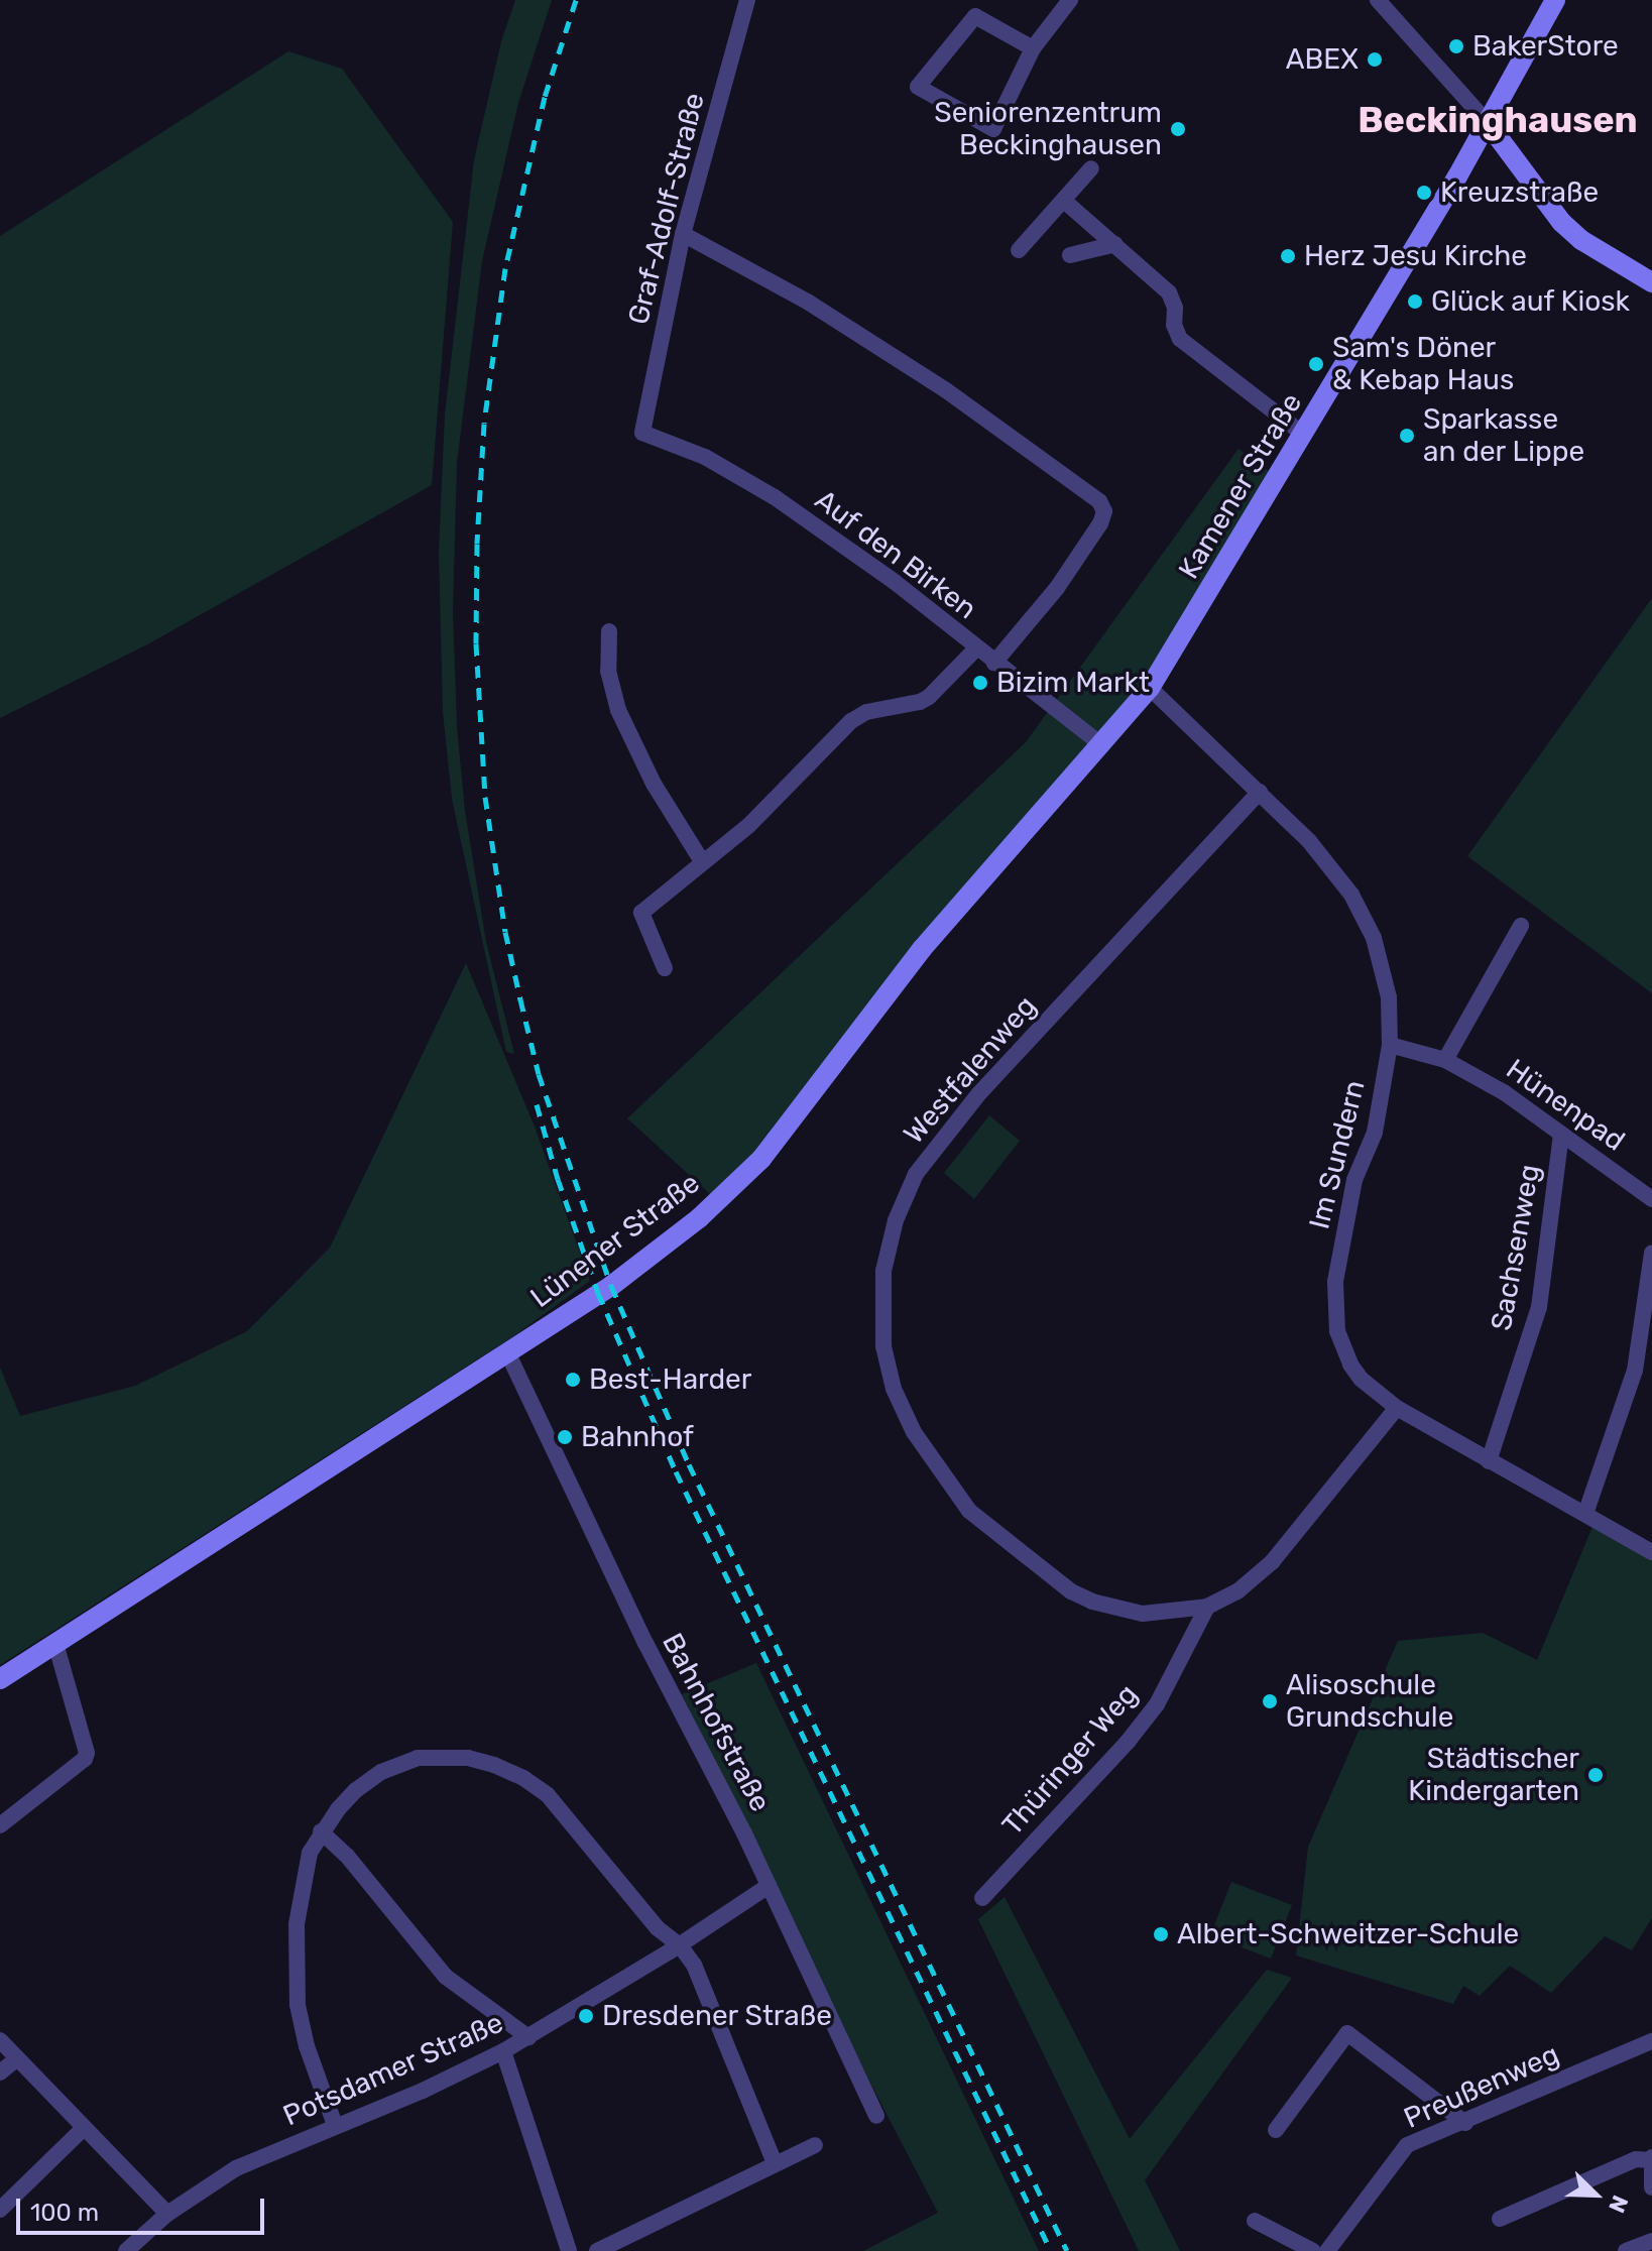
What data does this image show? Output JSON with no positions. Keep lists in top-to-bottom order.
{
  "streets": {
    "main road": ["Kamener Straße", "Lünener Straße"],
    "street": [
      "Graf-Adolf-Straße",
      "Auf den Birken",
      "Westfalenweg",
      "Hünenpad",
      "Im Sundern",
      "Sachsenweg",
      "Bahnhofstraße",
      "Thüringer Weg",
      "Potsdamer Straße",
      "Preußenweg"
    ]
  },
  "crossings": [
    ["Graf-Adolf-Straße", "Auf den Birken"],
    ["Kamener Straße", "Lünener Straße"],
    ["Auf den Birken", "Lünener Straße"],
    ["Westfalenweg", "Im Sundern"],
    ["Westfalenweg", "Thüringer Weg"],
    ["Hünenpad", "Im Sundern"],
    ["Hünenpad", "Sachsenweg"],
    ["Im Sundern", "Lünener Straße"],
    ["Im Sundern", "Sachsenweg"],
    ["Lünener Straße", "Bahnhofstraße"],
    ["Bahnhofstraße", "Potsdamer Straße"]
  ],
  "districts": ["Beckinghausen"],
  "places": [
    "BakerStore",
    "ABEX",
    "Seniorenzentrum Beckinghausen",
    "Kreuzstraße",
    "Herz Jesu Kirche",
    "Glück auf Kiosk",
    "Sam's Döner & Kebap Haus",
    "Sparkasse an der Lippe",
    "Bizim Markt",
    "Best-Harder",
    "Bahnhof",
    "Alisoschule Grundschule",
    "Städtischer Kindergarten",
    "Albert-Schweitzer-Schule",
    "Dresdener Straße"
  ],
  "scale_bar": "100 m",
  "north": "bottom right"
}
